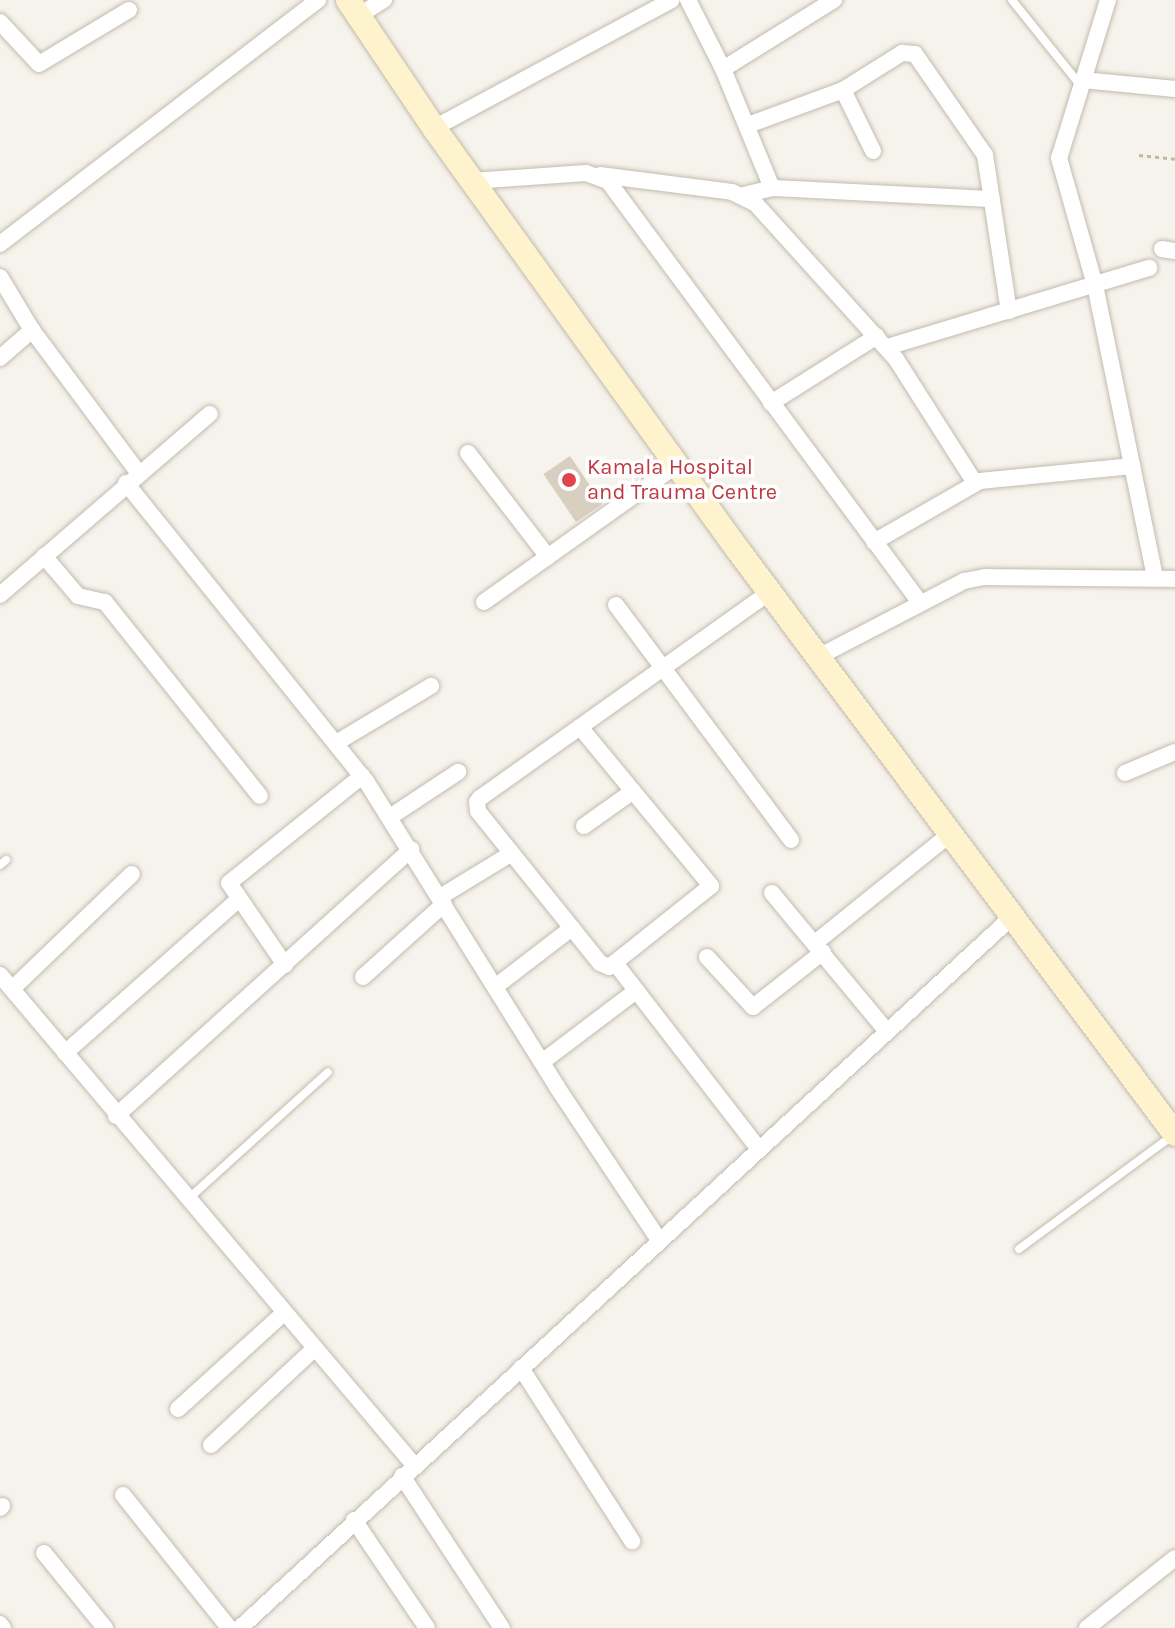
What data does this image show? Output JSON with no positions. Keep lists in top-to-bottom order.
{
  "places": ["Kamala Hospital and Trauma Centre"]
}
